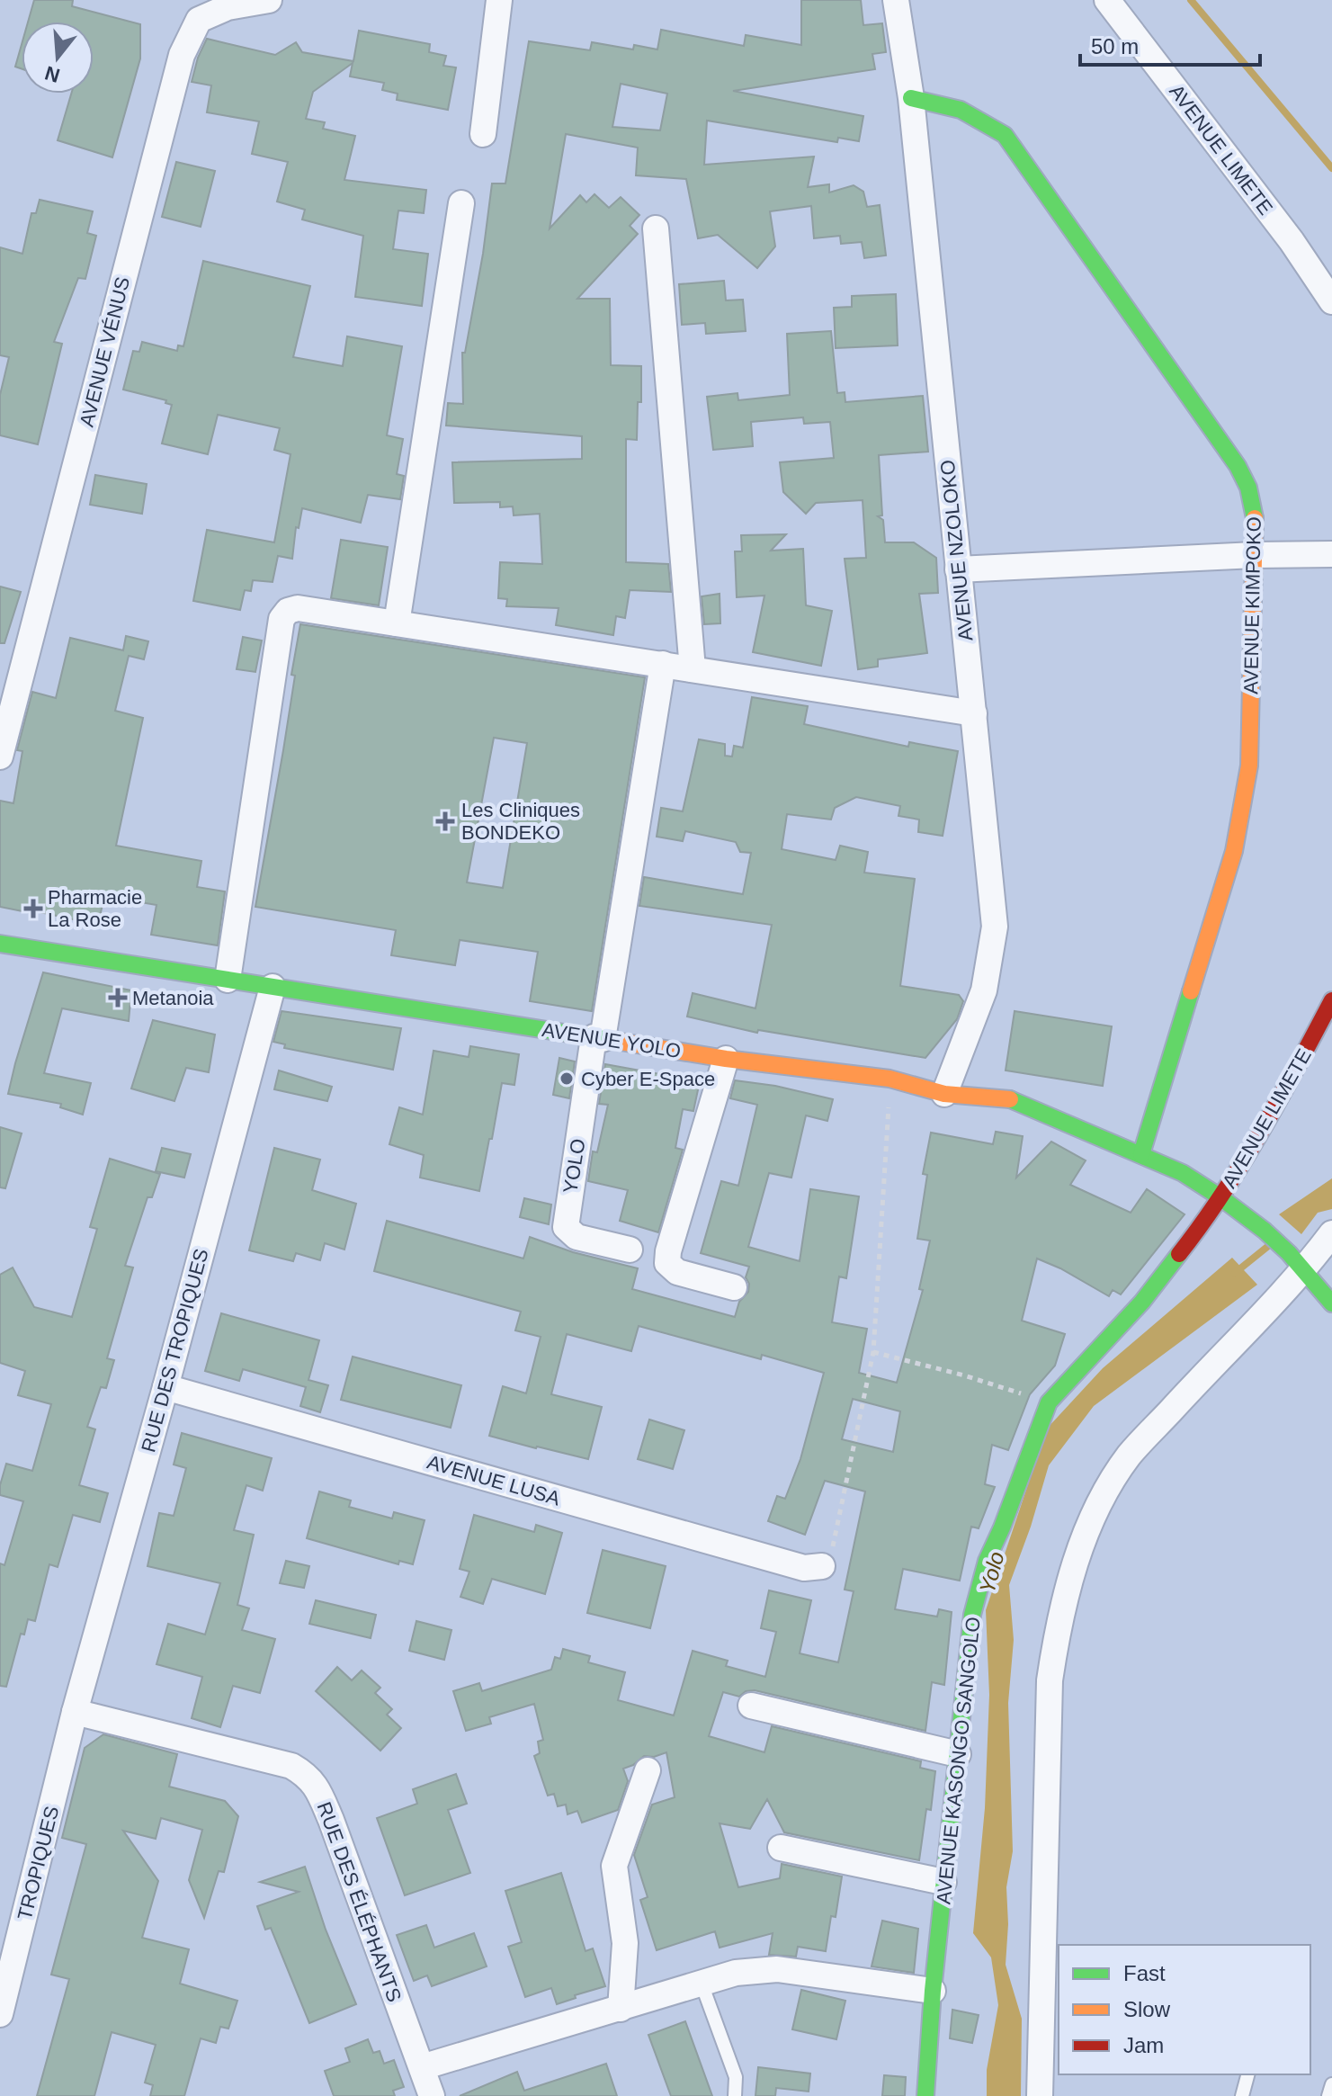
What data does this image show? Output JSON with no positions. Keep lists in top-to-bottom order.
{
  "streets": {
    "street": [
      "AVENUE LIMETE",
      "AVENUE VÉNUS",
      "AVENUE NZOLOKO",
      "AVENUE KIMPOKO",
      "AVENUE YOLO",
      "YOLO",
      "RUE DES TROPIQUES",
      "AVENUE LUSA",
      "AVENUE KASONGO SANGOLO",
      "TROPIQUES",
      "RUE DES ÉLÉPHANTS"
    ]
  },
  "crossings": [
    ["AVENUE LIMETE", "AVENUE YOLO"],
    ["AVENUE LIMETE", "AVENUE KASONGO SANGOLO"],
    ["AVENUE NZOLOKO", "AVENUE KIMPOKO"],
    ["AVENUE NZOLOKO", "AVENUE YOLO"],
    ["AVENUE KIMPOKO", "AVENUE YOLO"],
    ["AVENUE YOLO", "YOLO"],
    ["AVENUE YOLO", "RUE DES TROPIQUES"],
    ["AVENUE YOLO", "AVENUE KASONGO SANGOLO"],
    ["RUE DES TROPIQUES", "AVENUE LUSA"],
    ["RUE DES TROPIQUES", "TROPIQUES"],
    ["RUE DES TROPIQUES", "RUE DES ÉLÉPHANTS"],
    ["TROPIQUES", "RUE DES ÉLÉPHANTS"]
  ],
  "water": ["Yolo"],
  "places": {
    "health": ["Les Cliniques BONDEKO", "Pharmacie La Rose", "Metanoia"],
    "other": ["Cyber E-Space"]
  },
  "legend": ["Fast", "Slow", "Jam"],
  "scale_bar": "50 m",
  "north": "bottom"
}
